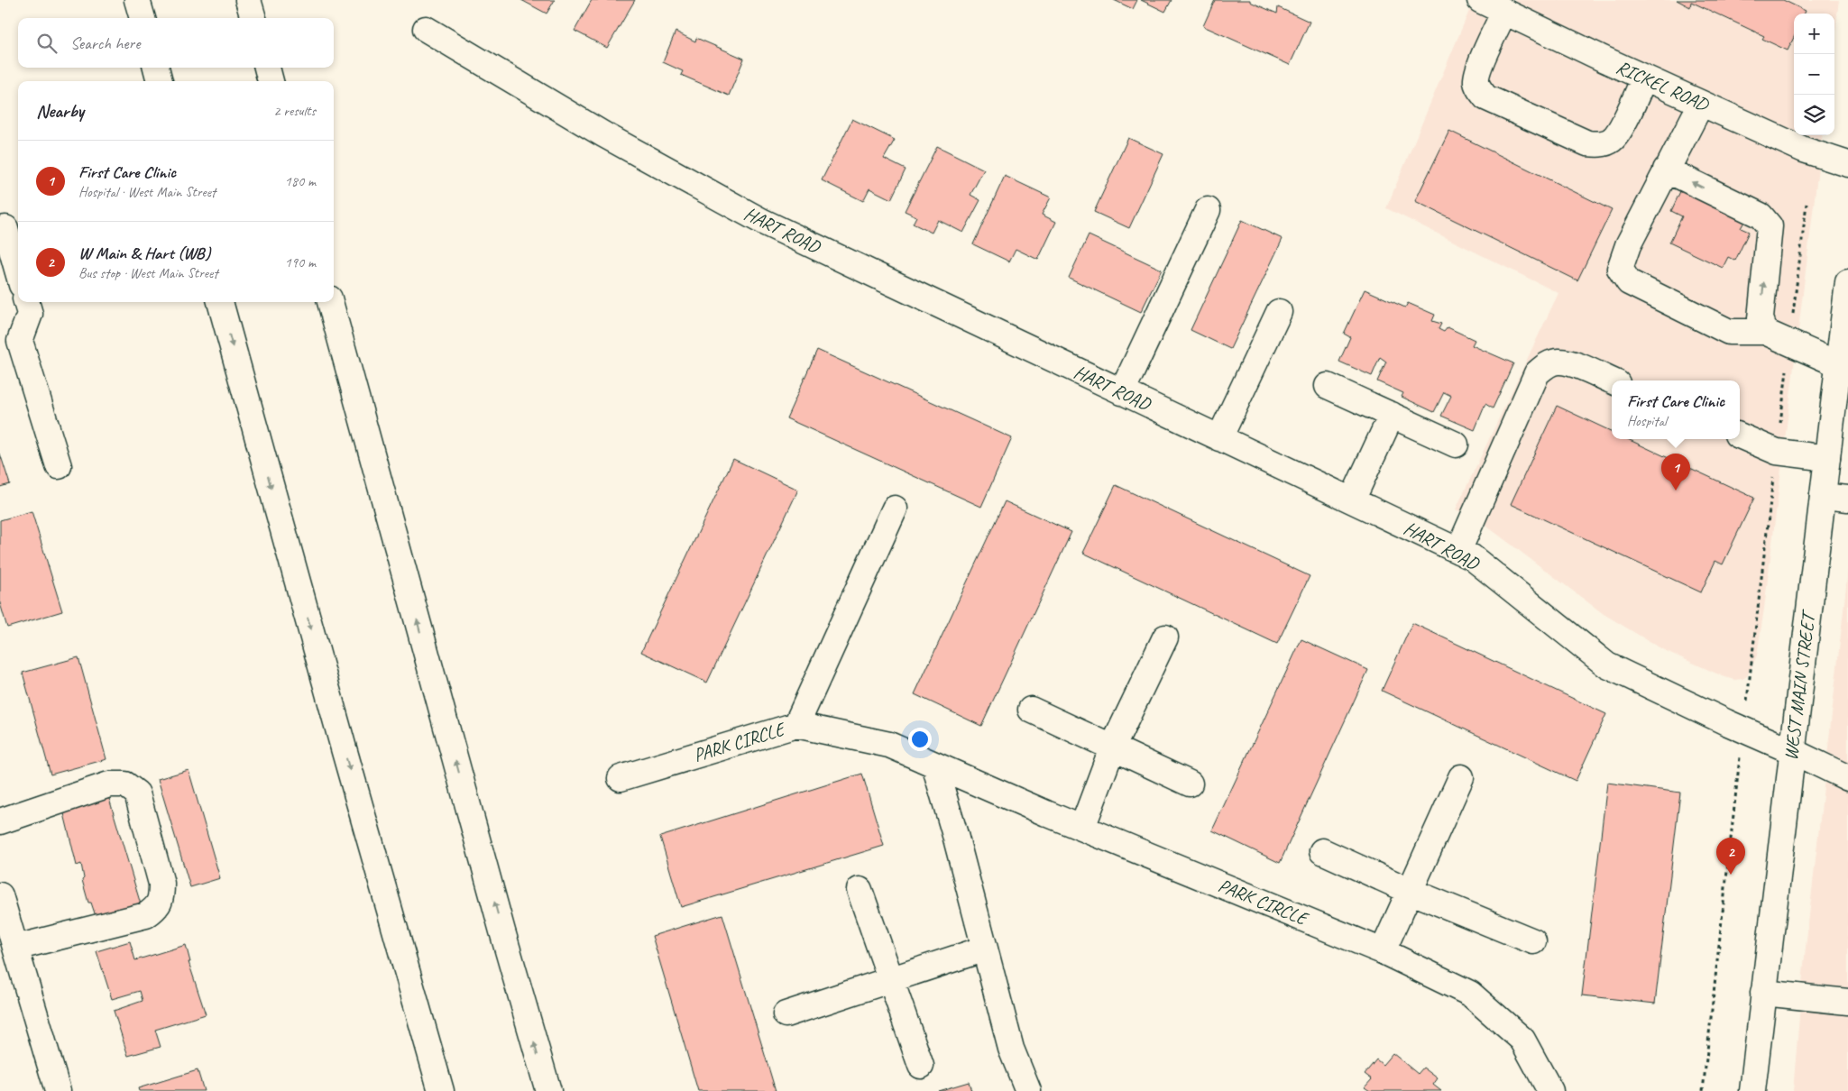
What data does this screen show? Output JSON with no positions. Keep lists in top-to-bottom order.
{
  "streets": {
    "main road": [
      "RICKEL ROAD",
      "HART ROAD",
      "WEST MAIN STREET",
      "PARK CIRCLE"
    ]
  },
  "crossings": [
    ["HART ROAD", "WEST MAIN STREET"]
  ],
  "page": {
    "map_buttons": ["+", "−"],
    "search": "Search here",
    "heading": ["Nearby", "2 results"],
    "list": [
      {
        "mark": "1",
        "name": "First Care Clinic",
        "note": "Hospital · West Main Street",
        "value": "180 m"
      },
      {
        "mark": "2",
        "name": "W Main & Hart (WB)",
        "note": "Bus stop · West Main Street",
        "value": "190 m"
      }
    ],
    "popup": ["First Care Clinic", "Hospital"],
    "pins": ["1", "2"]
  }
}
